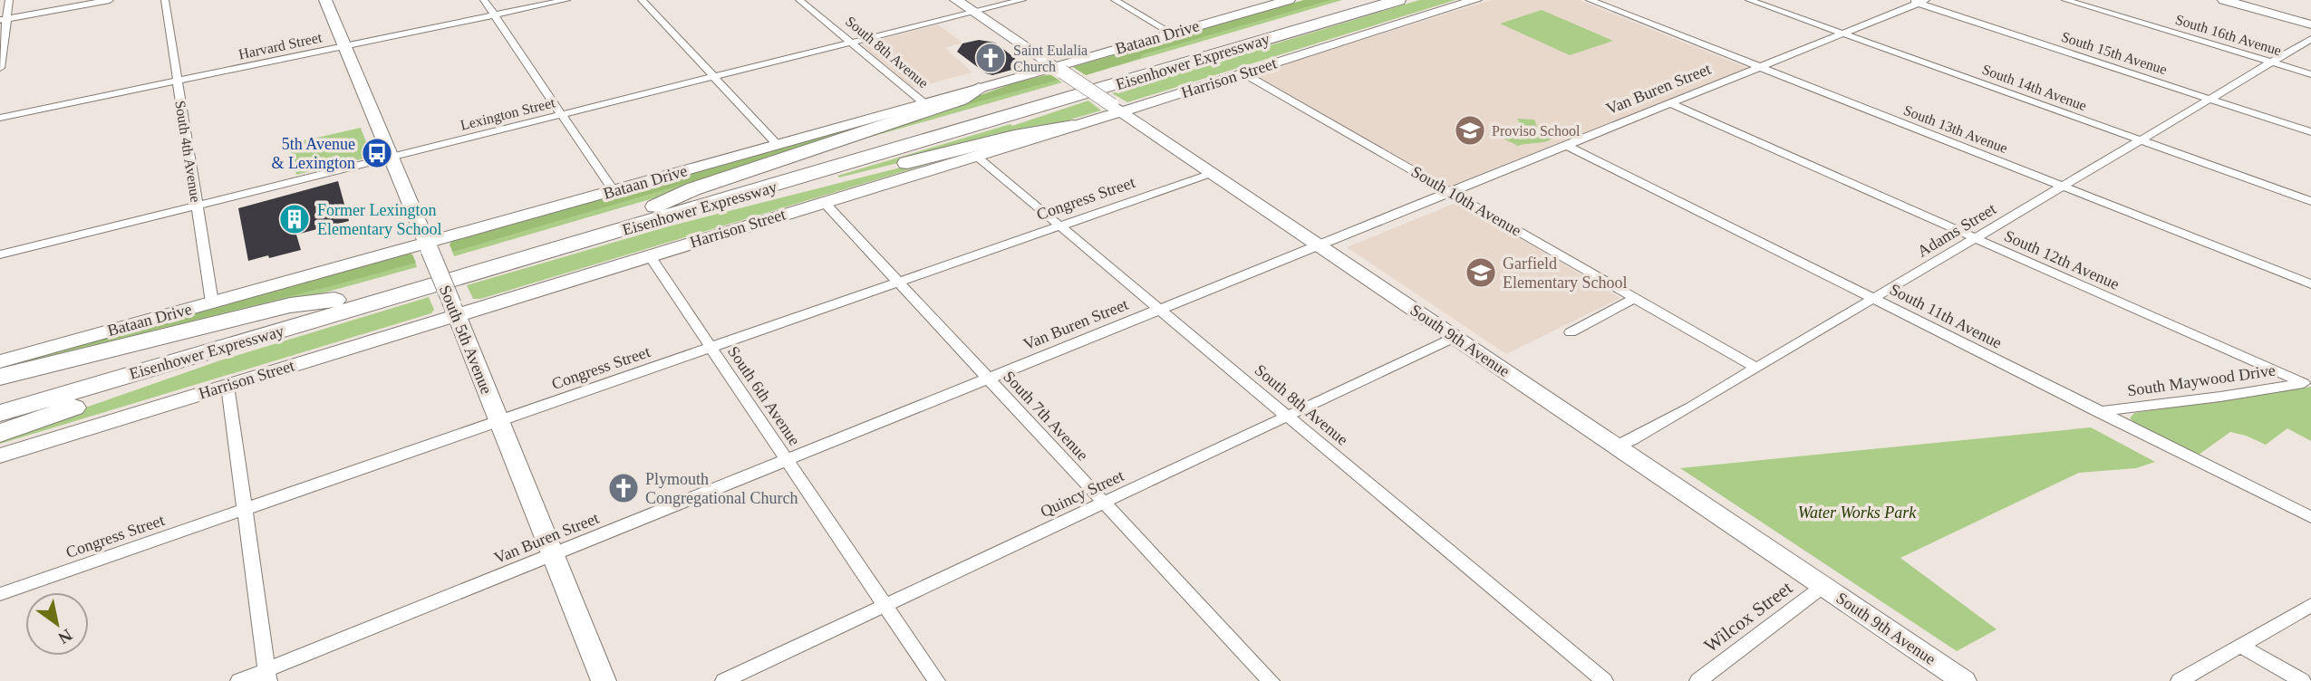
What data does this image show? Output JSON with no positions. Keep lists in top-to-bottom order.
{
  "streets": {
    "highway": ["Eisenhower Expressway"],
    "street": [
      "South 16th Avenue",
      "Bataan Drive",
      "Harvard Street",
      "South 8th Avenue",
      "South 15th Avenue",
      "Harrison Street",
      "South 14th Avenue",
      "Van Buren Street",
      "Lexington Street",
      "South 13th Avenue",
      "South 4th Avenue",
      "Congress Street",
      "South 10th Avenue",
      "Adams Street",
      "South 12th Avenue",
      "South 11th Avenue",
      "South 5th Avenue",
      "South 9th Avenue",
      "South Maywood Drive",
      "South 6th Avenue",
      "South 7th Avenue",
      "Quincy Street",
      "Wilcox Street"
    ]
  },
  "crossings": [
    ["South 16th Avenue", "Adams Street"],
    ["Bataan Drive", "South 8th Avenue"],
    ["Bataan Drive", "South 4th Avenue"],
    ["Bataan Drive", "South 5th Avenue"],
    ["Bataan Drive", "South 9th Avenue"],
    ["Harvard Street", "South 4th Avenue"],
    ["Harvard Street", "South 5th Avenue"],
    ["South 8th Avenue", "Harrison Street"],
    ["South 8th Avenue", "Van Buren Street"],
    ["South 8th Avenue", "Lexington Street"],
    ["South 8th Avenue", "Congress Street"],
    ["South 8th Avenue", "Quincy Street"],
    ["South 15th Avenue", "Van Buren Street"],
    ["South 15th Avenue", "Adams Street"],
    ["Harrison Street", "South 10th Avenue"],
    ["Harrison Street", "South 5th Avenue"],
    ["Harrison Street", "South 9th Avenue"],
    ["Harrison Street", "South 6th Avenue"],
    ["Harrison Street", "South 7th Avenue"],
    ["South 14th Avenue", "Van Buren Street"],
    ["South 14th Avenue", "Adams Street"],
    ["Van Buren Street", "South 13th Avenue"],
    ["Van Buren Street", "South 10th Avenue"],
    ["Van Buren Street", "South 12th Avenue"],
    ["Van Buren Street", "South 11th Avenue"],
    ["Van Buren Street", "South 5th Avenue"],
    ["Van Buren Street", "South 9th Avenue"],
    ["Van Buren Street", "South 6th Avenue"],
    ["Van Buren Street", "South 7th Avenue"],
    ["Lexington Street", "South 4th Avenue"],
    ["Lexington Street", "South 5th Avenue"],
    ["Lexington Street", "South 9th Avenue"],
    ["South 13th Avenue", "Adams Street"],
    ["Congress Street", "South 5th Avenue"],
    ["Congress Street", "South 9th Avenue"],
    ["Congress Street", "South 6th Avenue"],
    ["Congress Street", "South 7th Avenue"],
    ["South 10th Avenue", "Adams Street"],
    ["Adams Street", "South 12th Avenue"],
    ["Adams Street", "South 11th Avenue"],
    ["Adams Street", "South 9th Avenue"],
    ["South 12th Avenue", "South Maywood Drive"],
    ["South 11th Avenue", "South Maywood Drive"],
    ["South 9th Avenue", "Quincy Street"],
    ["South 9th Avenue", "Wilcox Street"],
    ["South 6th Avenue", "Quincy Street"],
    ["South 7th Avenue", "Quincy Street"]
  ],
  "parks": ["Water Works Park"],
  "places": {
    "church": ["Saint Eulalia Church", "Plymouth Congregational Church"],
    "school or university": ["Proviso School", "Garfield Elementary School"],
    "bus stop": ["5th Avenue & Lexington"],
    "building": ["Former Lexington Elementary School"]
  },
  "north": "bottom right"
}
